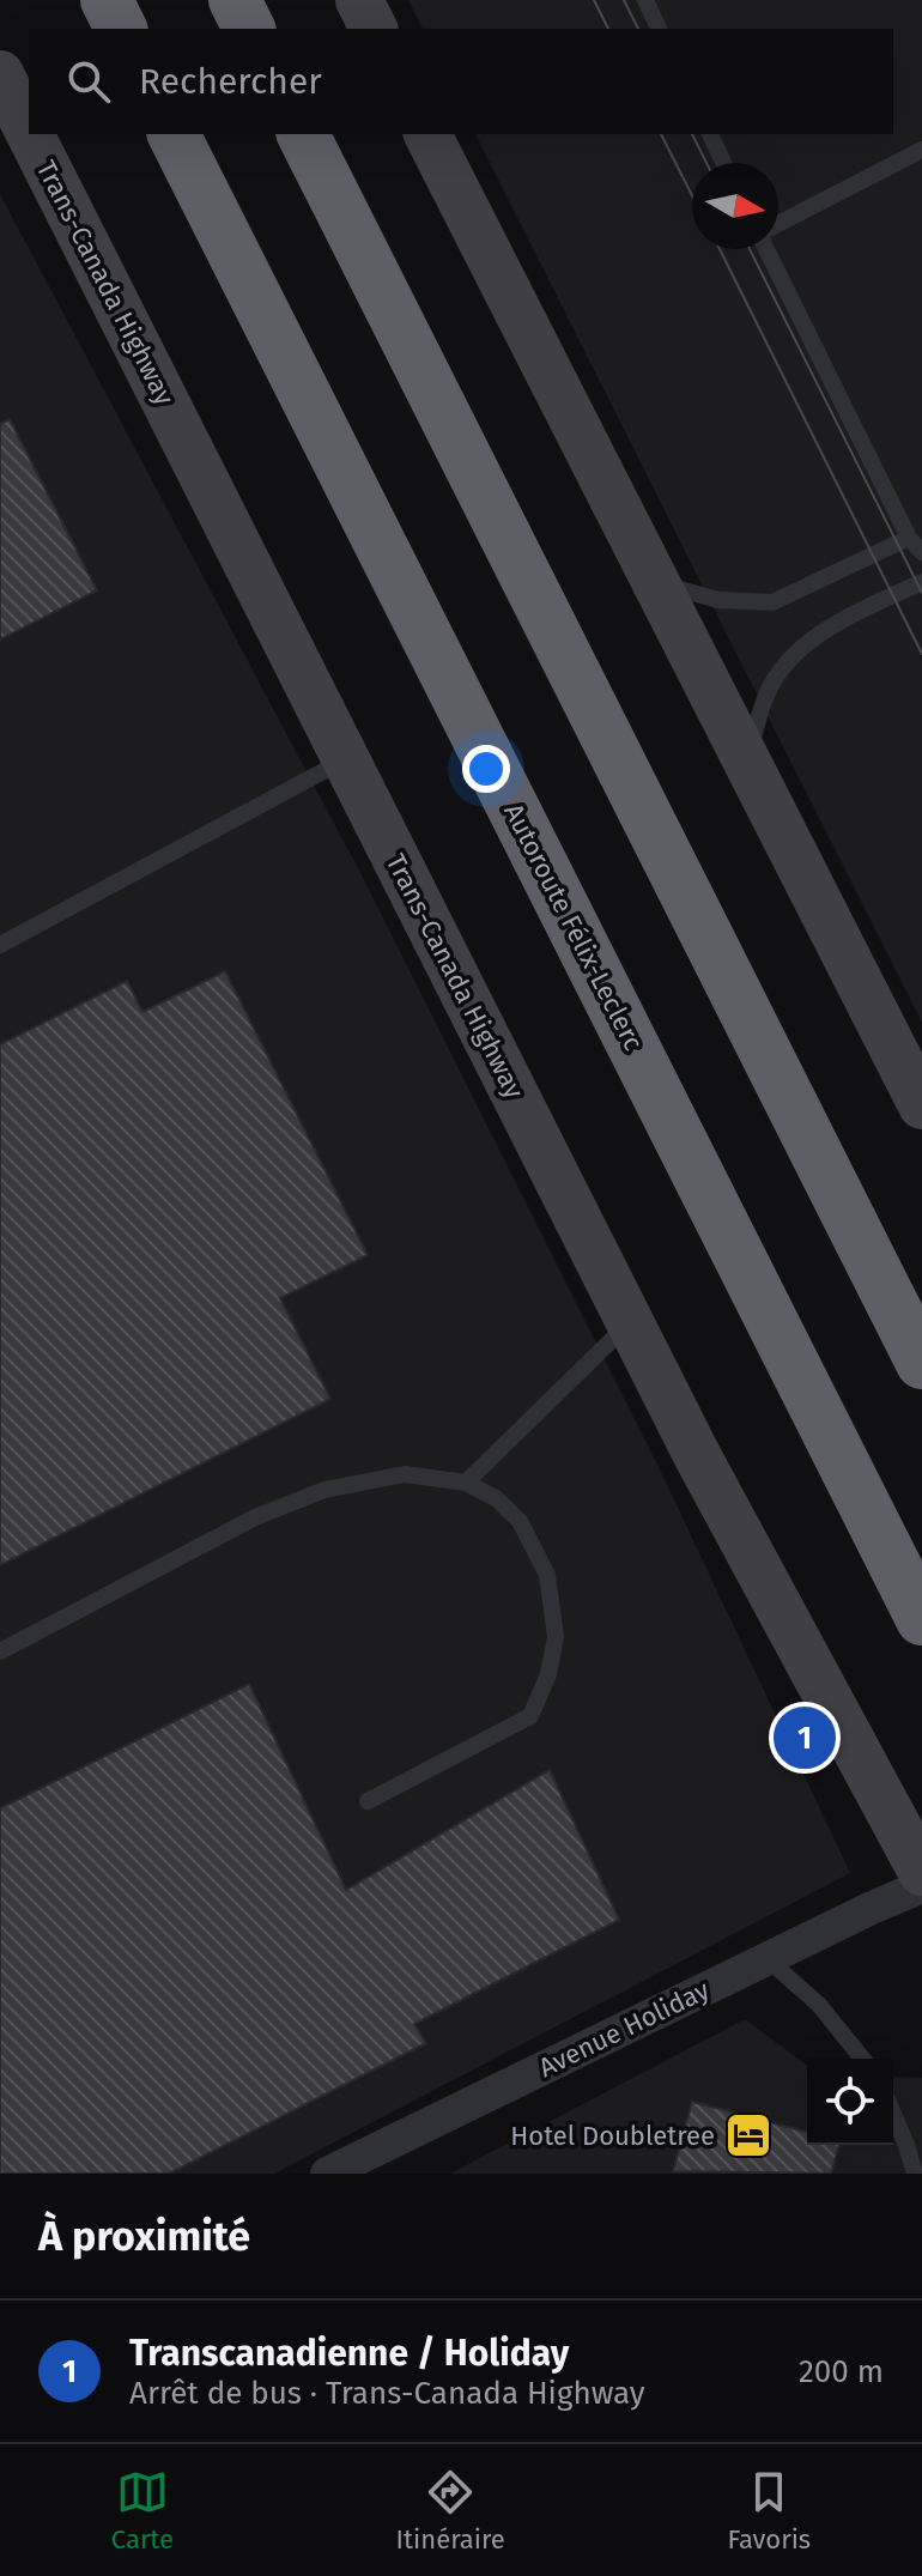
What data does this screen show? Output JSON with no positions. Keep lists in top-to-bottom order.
{
  "streets": {
    "highway": ["Autoroute Félix-Leclerc"],
    "main road": ["Trans-Canada Highway"],
    "street": ["Avenue Holiday"]
  },
  "places": {
    "hotel": ["Hotel Doubletree"]
  },
  "north": "right",
  "page": {
    "search": "Rechercher",
    "pins": "1",
    "heading": "À proximité",
    "list": [
      {
        "mark": "1",
        "name": "Transcanadienne / Holiday",
        "note": "Arrêt de bus · Trans-Canada Highway",
        "value": "200 m"
      }
    ],
    "nav": ["Carte", "Itinéraire", "Favoris"]
  }
}
